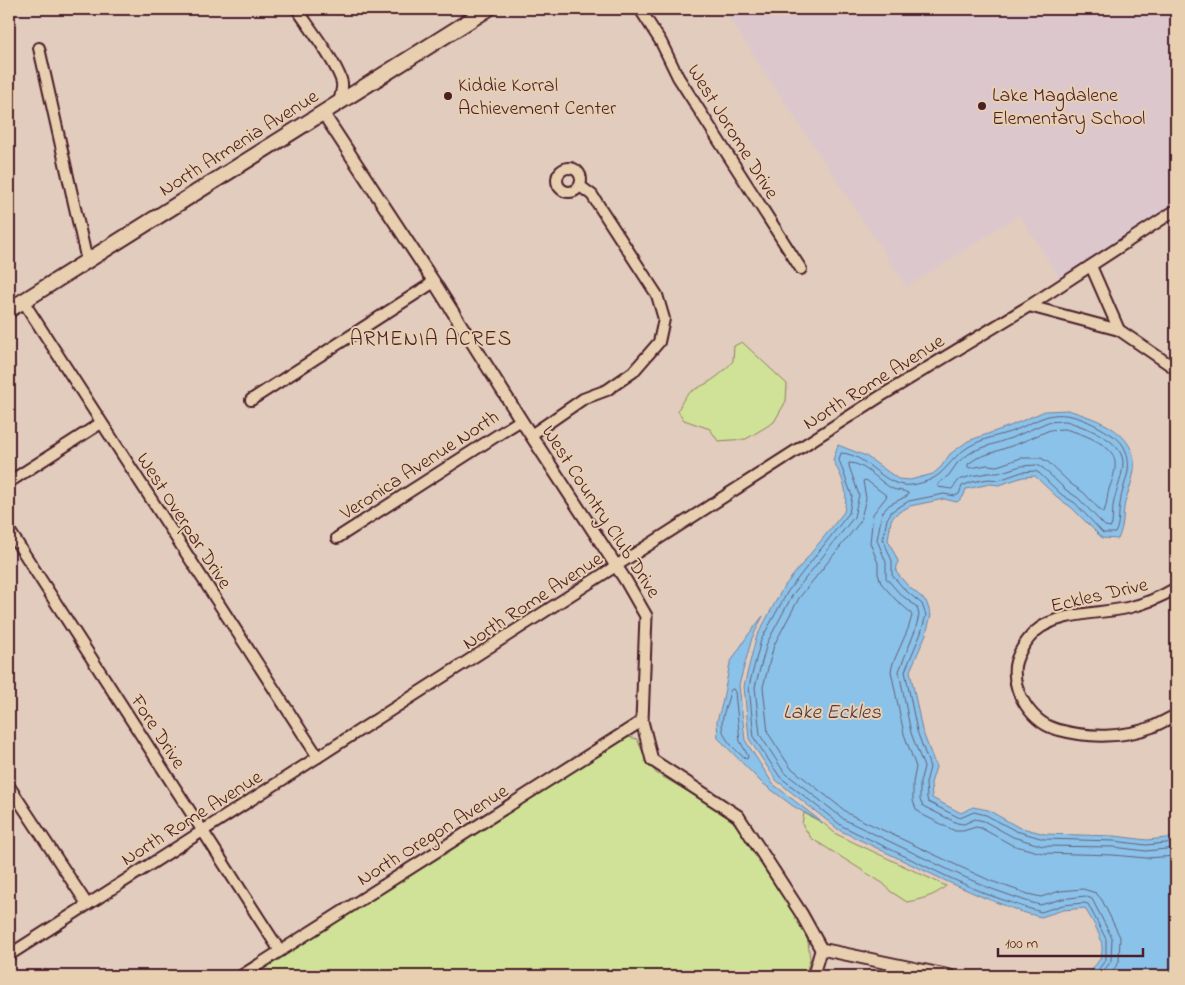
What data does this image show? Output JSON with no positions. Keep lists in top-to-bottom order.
{
  "streets": {
    "main road": ["North Armenia Avenue"],
    "street": [
      "West Jorome Drive",
      "North Rome Avenue",
      "Veronica Avenue North",
      "West Country Club Drive",
      "West Overpar Drive",
      "Eckles Drive",
      "Fore Drive",
      "North Oregon Avenue"
    ]
  },
  "crossings": [
    ["North Armenia Avenue", "West Country Club Drive"],
    ["North Armenia Avenue", "West Overpar Drive"],
    ["North Rome Avenue", "West Country Club Drive"],
    ["North Rome Avenue", "West Overpar Drive"],
    ["North Rome Avenue", "Fore Drive"],
    ["Veronica Avenue North", "West Country Club Drive"],
    ["West Country Club Drive", "North Oregon Avenue"],
    ["Fore Drive", "North Oregon Avenue"]
  ],
  "districts": ["ARMENIA ACRES"],
  "water": ["Lake Eckles"],
  "places": ["Kiddie Korral Achievement Center", "Lake Magdalene Elementary School"],
  "scale_bar": "100 m"
}
